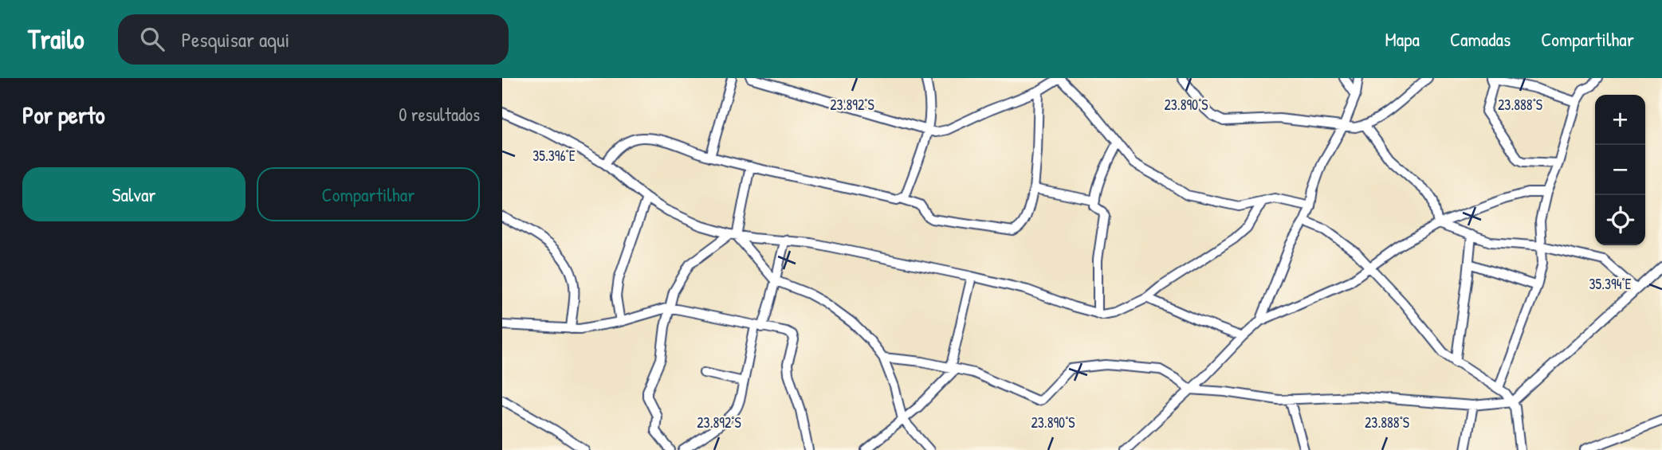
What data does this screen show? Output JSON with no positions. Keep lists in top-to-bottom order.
{
  "page": {
    "header": "Trailo",
    "search": "Pesquisar aqui",
    "nav": ["Mapa", "Camadas", "Compartilhar"],
    "heading": ["Por perto", "0 resultados"],
    "map_buttons": ["+", "−"],
    "buttons": ["Salvar", "Compartilhar"]
  },
  "coordinates": [
    "23.892°S",
    "23.890°S",
    "23.888°S",
    "35.396°E",
    "35.394°E"
  ]
}
